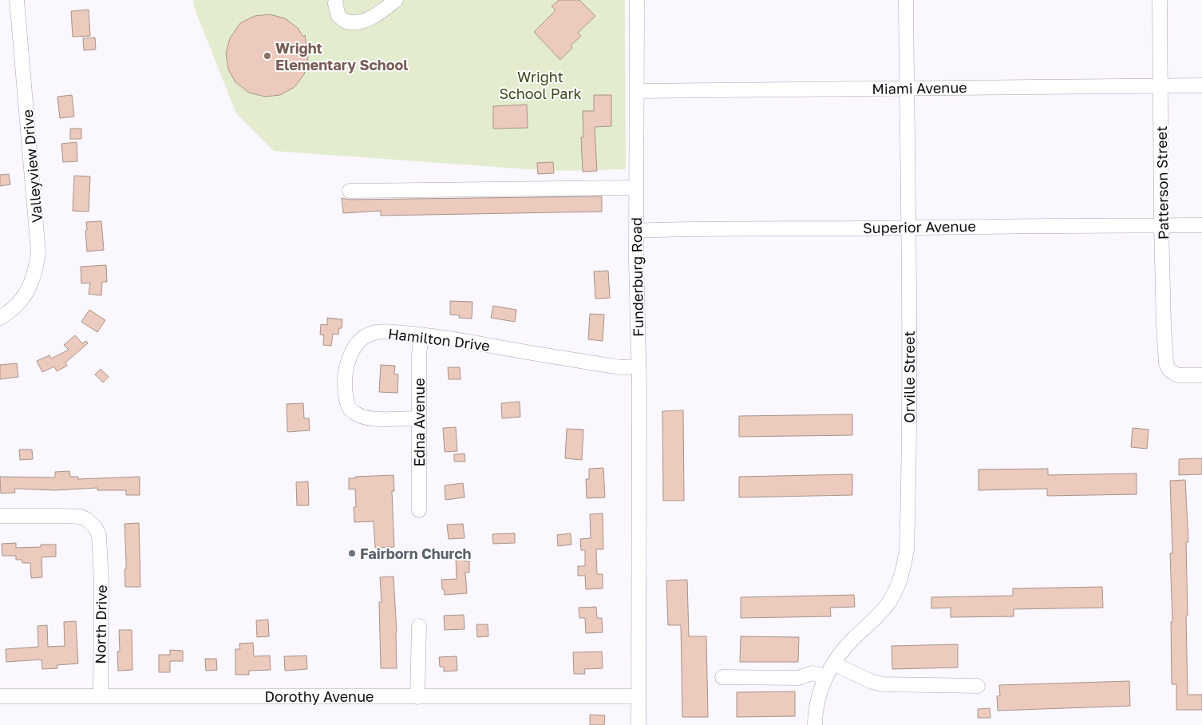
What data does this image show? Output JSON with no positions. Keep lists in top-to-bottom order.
{
  "streets": {
    "street": [
      "Miami Avenue",
      "Valleyview Drive",
      "Patterson Street",
      "Superior Avenue",
      "Funderburg Road",
      "Hamilton Drive",
      "Orville Street",
      "Edna Avenue",
      "North Drive",
      "Dorothy Avenue"
    ]
  },
  "crossings": [
    ["Miami Avenue", "Patterson Street"],
    ["Miami Avenue", "Funderburg Road"],
    ["Miami Avenue", "Orville Street"],
    ["Patterson Street", "Superior Avenue"],
    ["Superior Avenue", "Funderburg Road"],
    ["Superior Avenue", "Orville Street"],
    ["Funderburg Road", "Hamilton Drive"],
    ["Funderburg Road", "Dorothy Avenue"],
    ["Hamilton Drive", "Edna Avenue"],
    ["North Drive", "Dorothy Avenue"]
  ],
  "parks": ["Wright School Park"],
  "places": ["Wright Elementary School", "Fairborn Church"]
}
